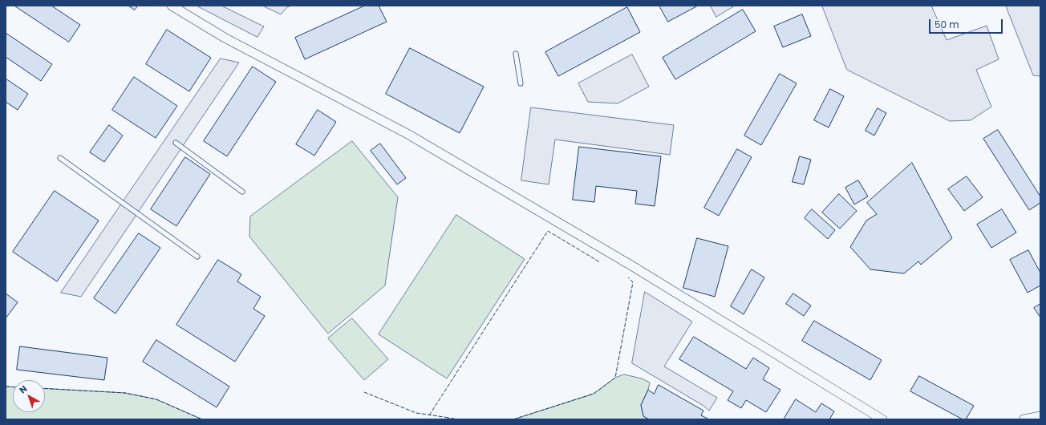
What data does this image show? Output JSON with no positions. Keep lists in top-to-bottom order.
{
  "scale_bar": "50 m",
  "north": "top left"
}
